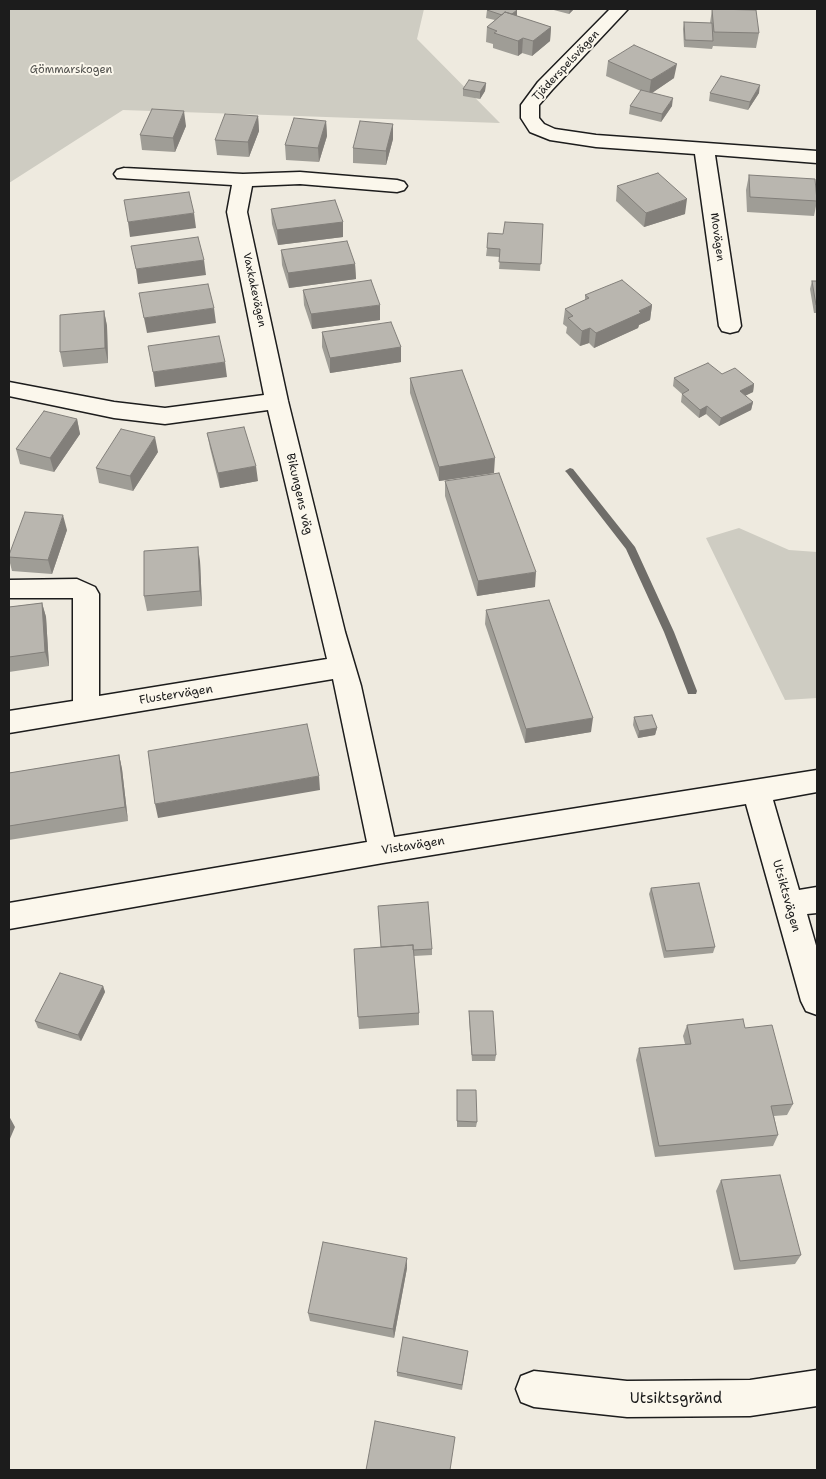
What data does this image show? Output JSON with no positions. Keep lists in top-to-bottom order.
{
  "streets": {
    "street": [
      "Tjäderspelsvägen",
      "Movägen",
      "Vaxkakevägen",
      "Bikungens väg",
      "Flustervägen",
      "Vistavägen",
      "Utsiktsvägen",
      "Utsiktsgränd"
    ]
  },
  "crossings": [
    ["Tjäderspelsvägen", "Movägen"],
    ["Vaxkakevägen", "Bikungens väg"],
    ["Bikungens väg", "Flustervägen"],
    ["Bikungens väg", "Vistavägen"],
    ["Vistavägen", "Utsiktsvägen"]
  ],
  "parks": ["Gömmarskogen"]
}
